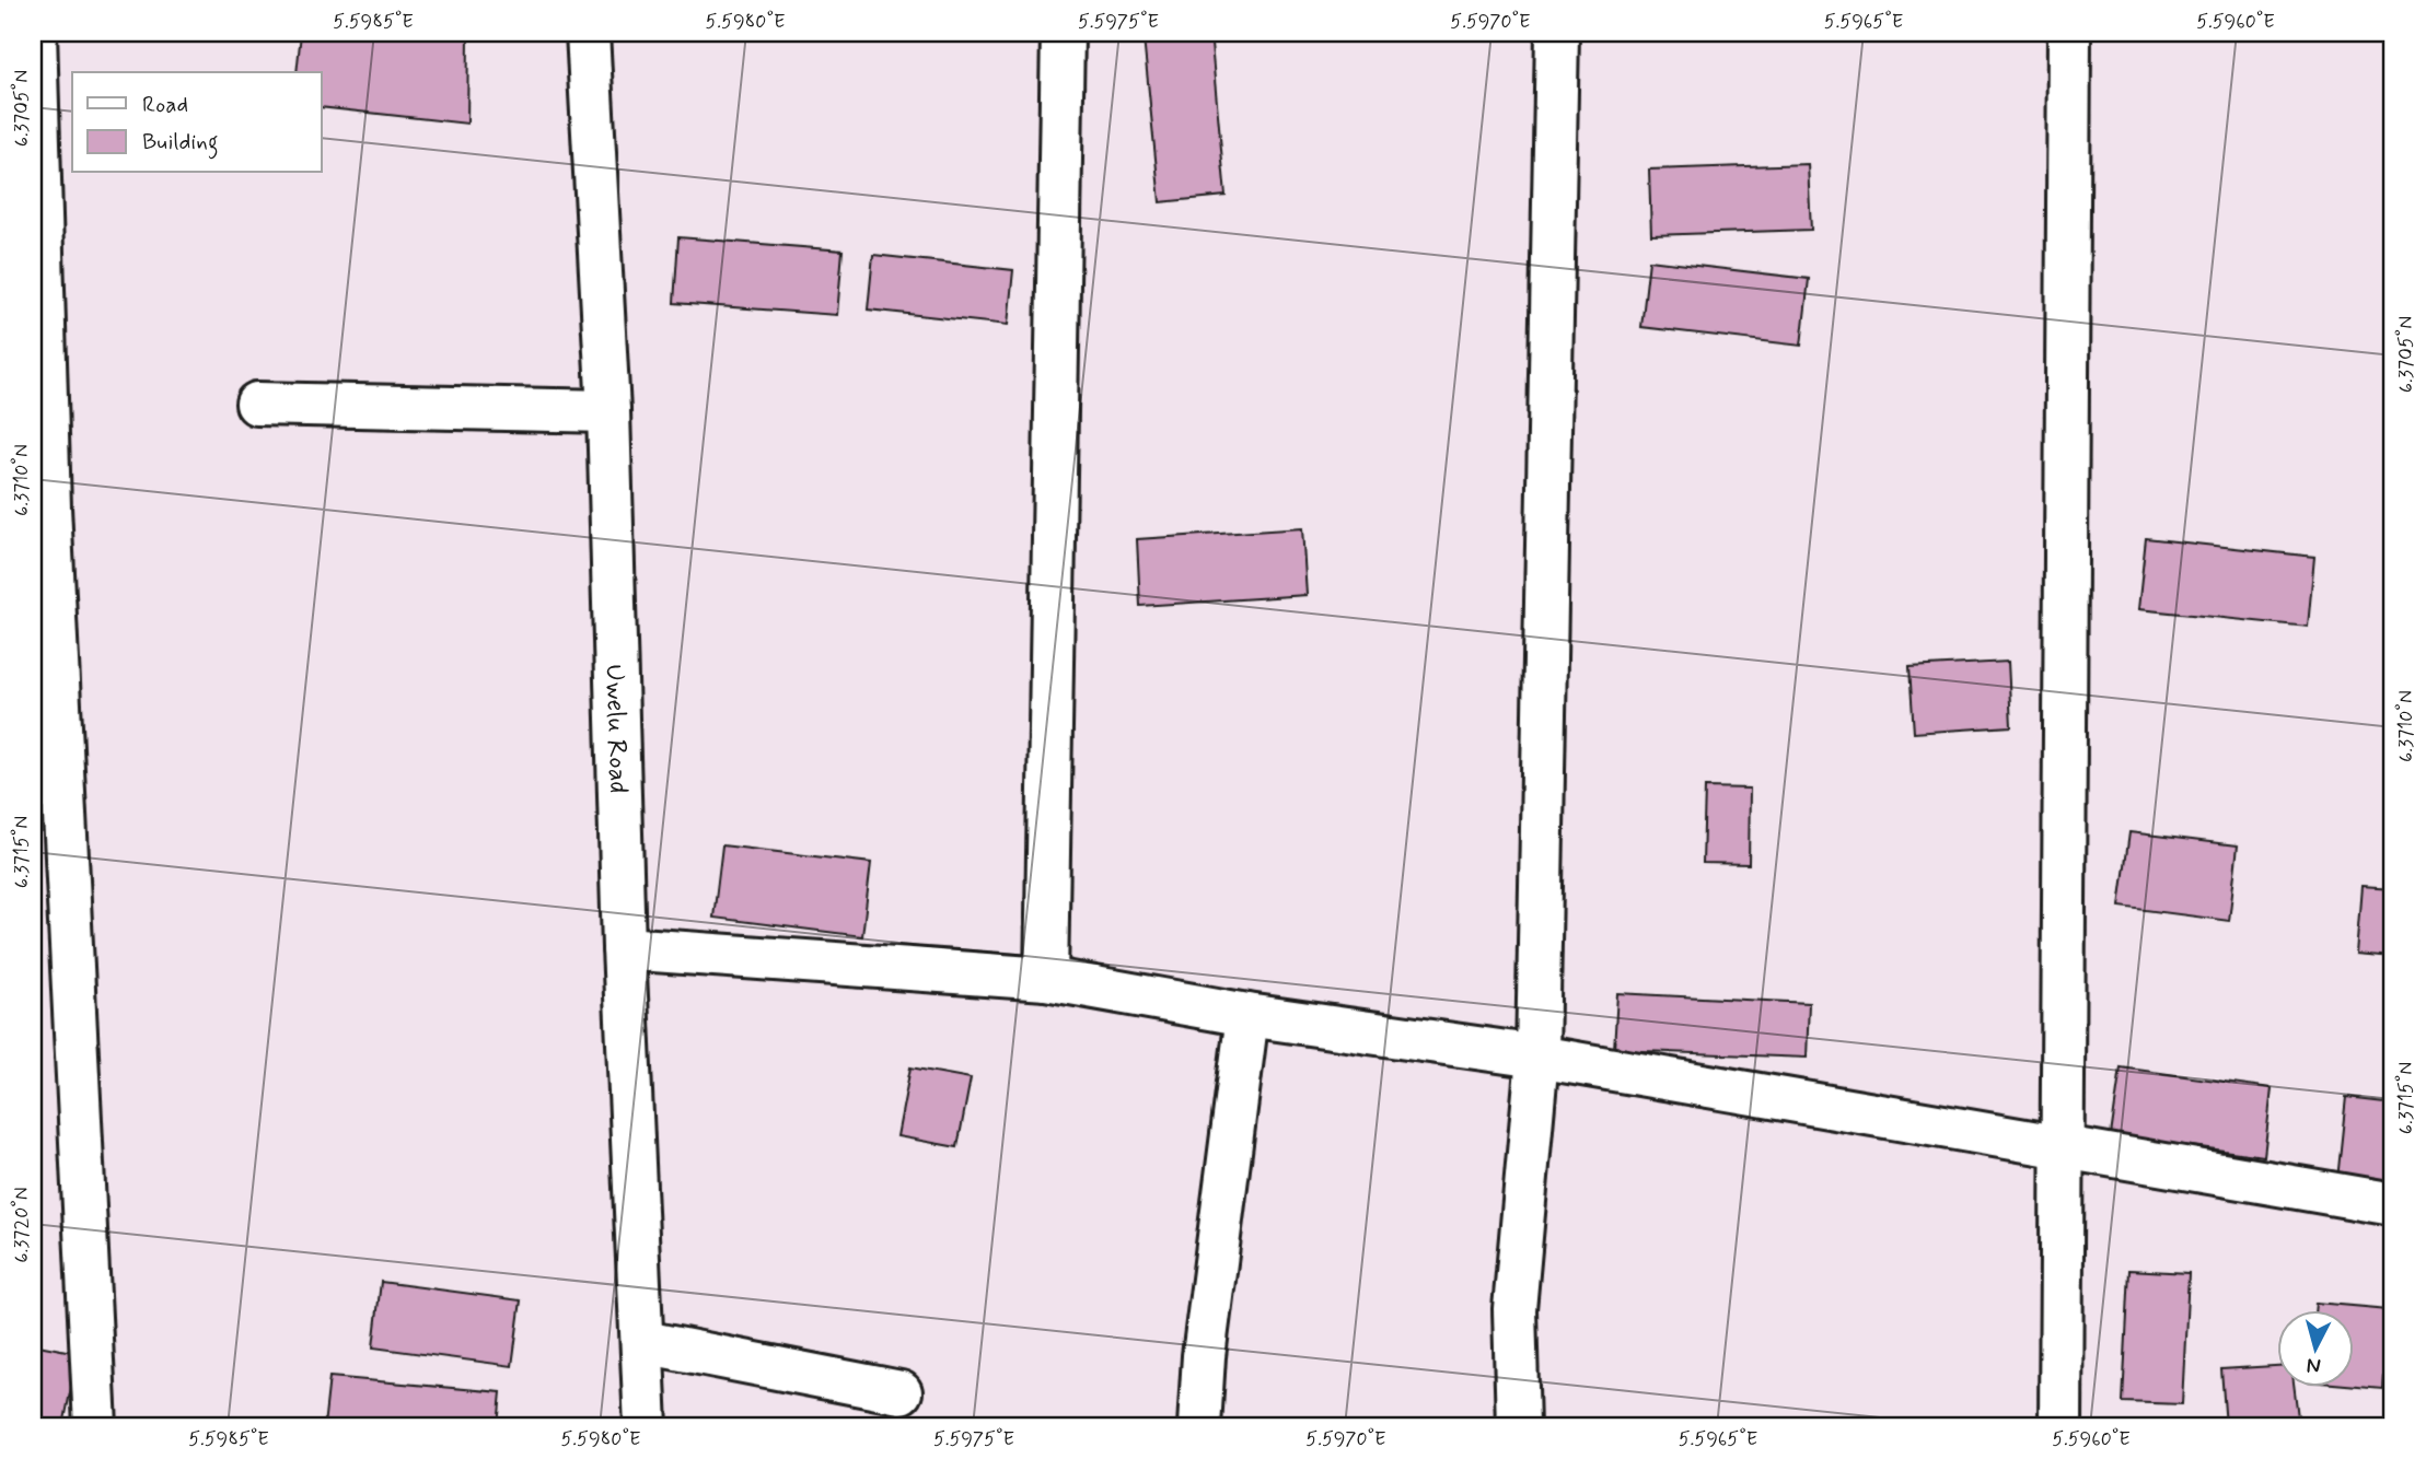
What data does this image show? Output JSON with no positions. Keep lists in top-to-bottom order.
{
  "streets": {
    "street": ["Uwelu Road"]
  },
  "legend": ["Road", "Building"],
  "north": "bottom",
  "coordinates": [
    "5.5985°E",
    "5.5980°E",
    "5.5975°E",
    "5.5970°E",
    "5.5965°E",
    "5.5960°E",
    "6.3705°N",
    "6.3710°N",
    "6.3715°N",
    "6.3720°N"
  ]
}
